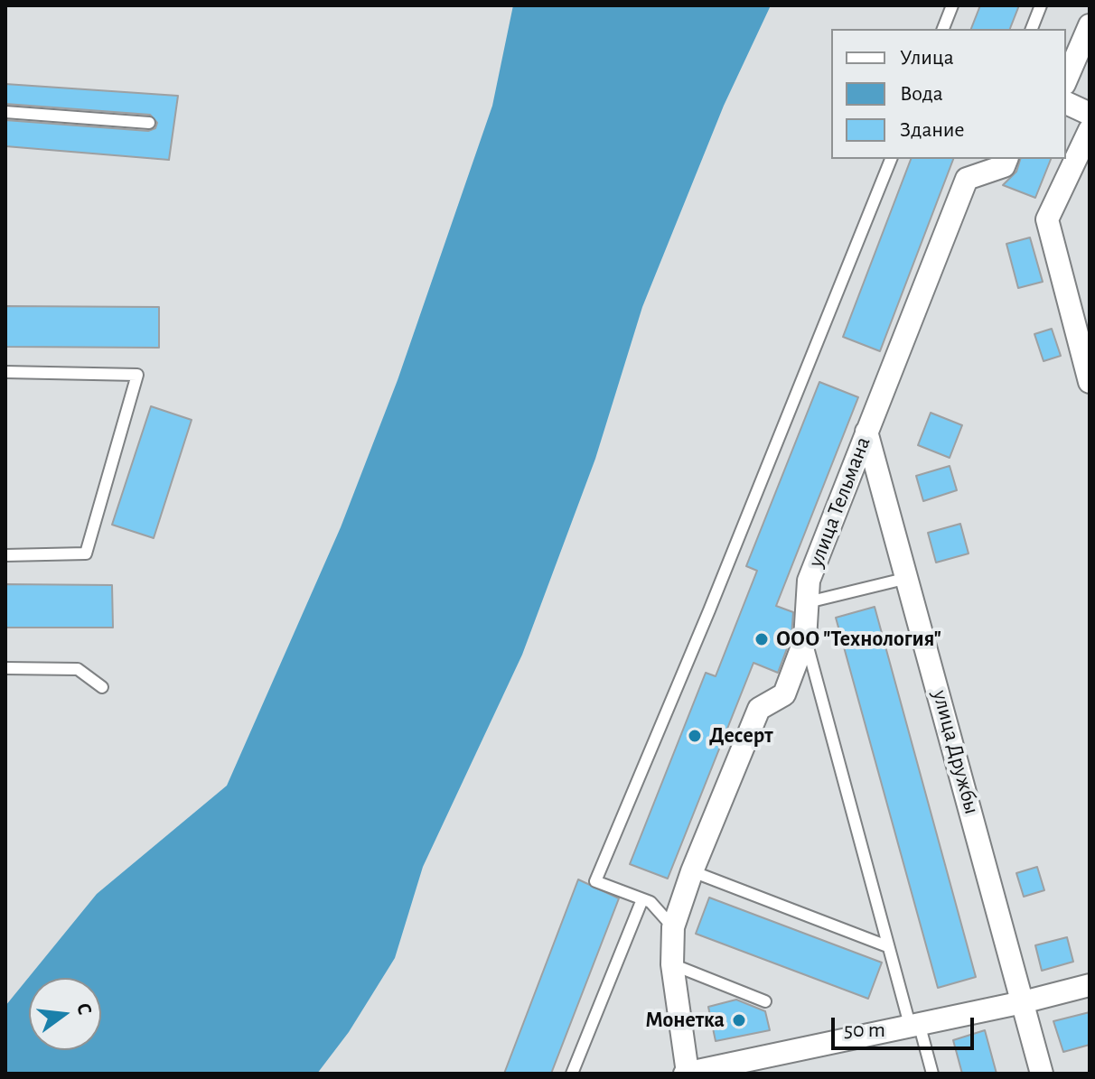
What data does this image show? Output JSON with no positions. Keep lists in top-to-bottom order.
{
  "streets": {
    "street": ["улица Тельмана", "улица Дружбы"]
  },
  "crossings": [
    ["улица Тельмана", "улица Дружбы"]
  ],
  "places": ["ООО \"Технология\"", "Десерт", "Монетка"],
  "legend": ["Улица", "Вода", "Здание"],
  "scale_bar": "50 m",
  "north": "right"
}
